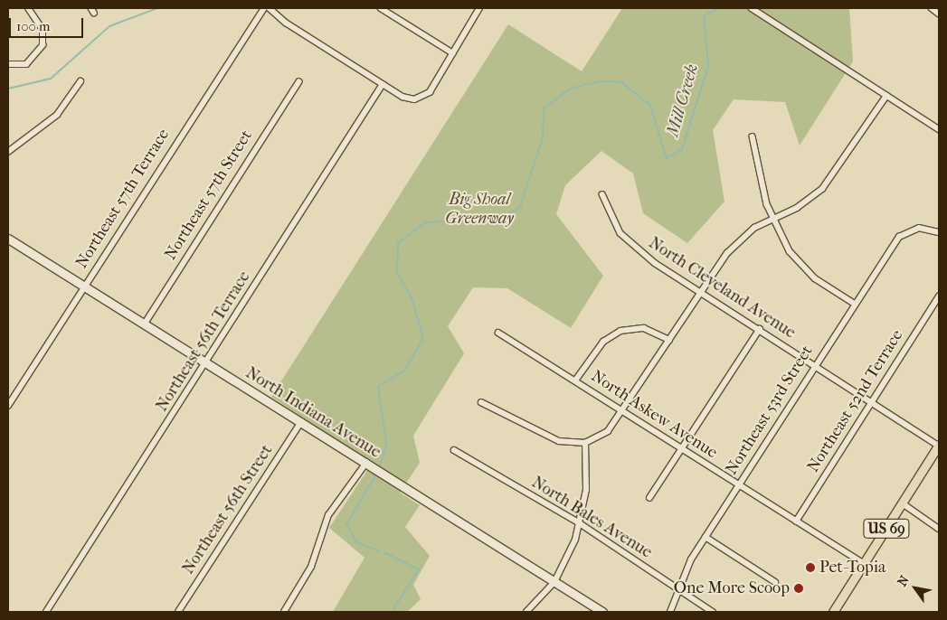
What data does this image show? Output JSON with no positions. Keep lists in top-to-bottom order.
{
  "streets": {
    "main road": ["US 69"],
    "street": [
      "Northeast 57th Street",
      "Northeast 57th Terrace",
      "North Cleveland Avenue",
      "Northeast 56th Terrace",
      "Northeast 52nd Terrace",
      "Northeast 53rd Street",
      "North Indiana Avenue",
      "North Askew Avenue",
      "Northeast 56th Street",
      "North Bales Avenue"
    ]
  },
  "crossings": [
    ["Northeast 57th Street", "North Indiana Avenue"],
    ["Northeast 57th Terrace", "North Indiana Avenue"],
    ["North Cleveland Avenue", "Northeast 52nd Terrace"],
    ["North Cleveland Avenue", "Northeast 53rd Street"],
    ["North Cleveland Avenue", "US 69"],
    ["Northeast 56th Terrace", "North Indiana Avenue"],
    ["Northeast 52nd Terrace", "North Askew Avenue"],
    ["Northeast 53rd Street", "North Askew Avenue"],
    ["Northeast 53rd Street", "North Bales Avenue"],
    ["North Indiana Avenue", "Northeast 56th Street"],
    ["North Askew Avenue", "US 69"]
  ],
  "water": ["Mill Creek"],
  "parks": ["Big Shoal Greenway"],
  "places": ["Pet-Topia", "One More Scoop"],
  "scale_bar": "100 m",
  "north": "top left"
}
